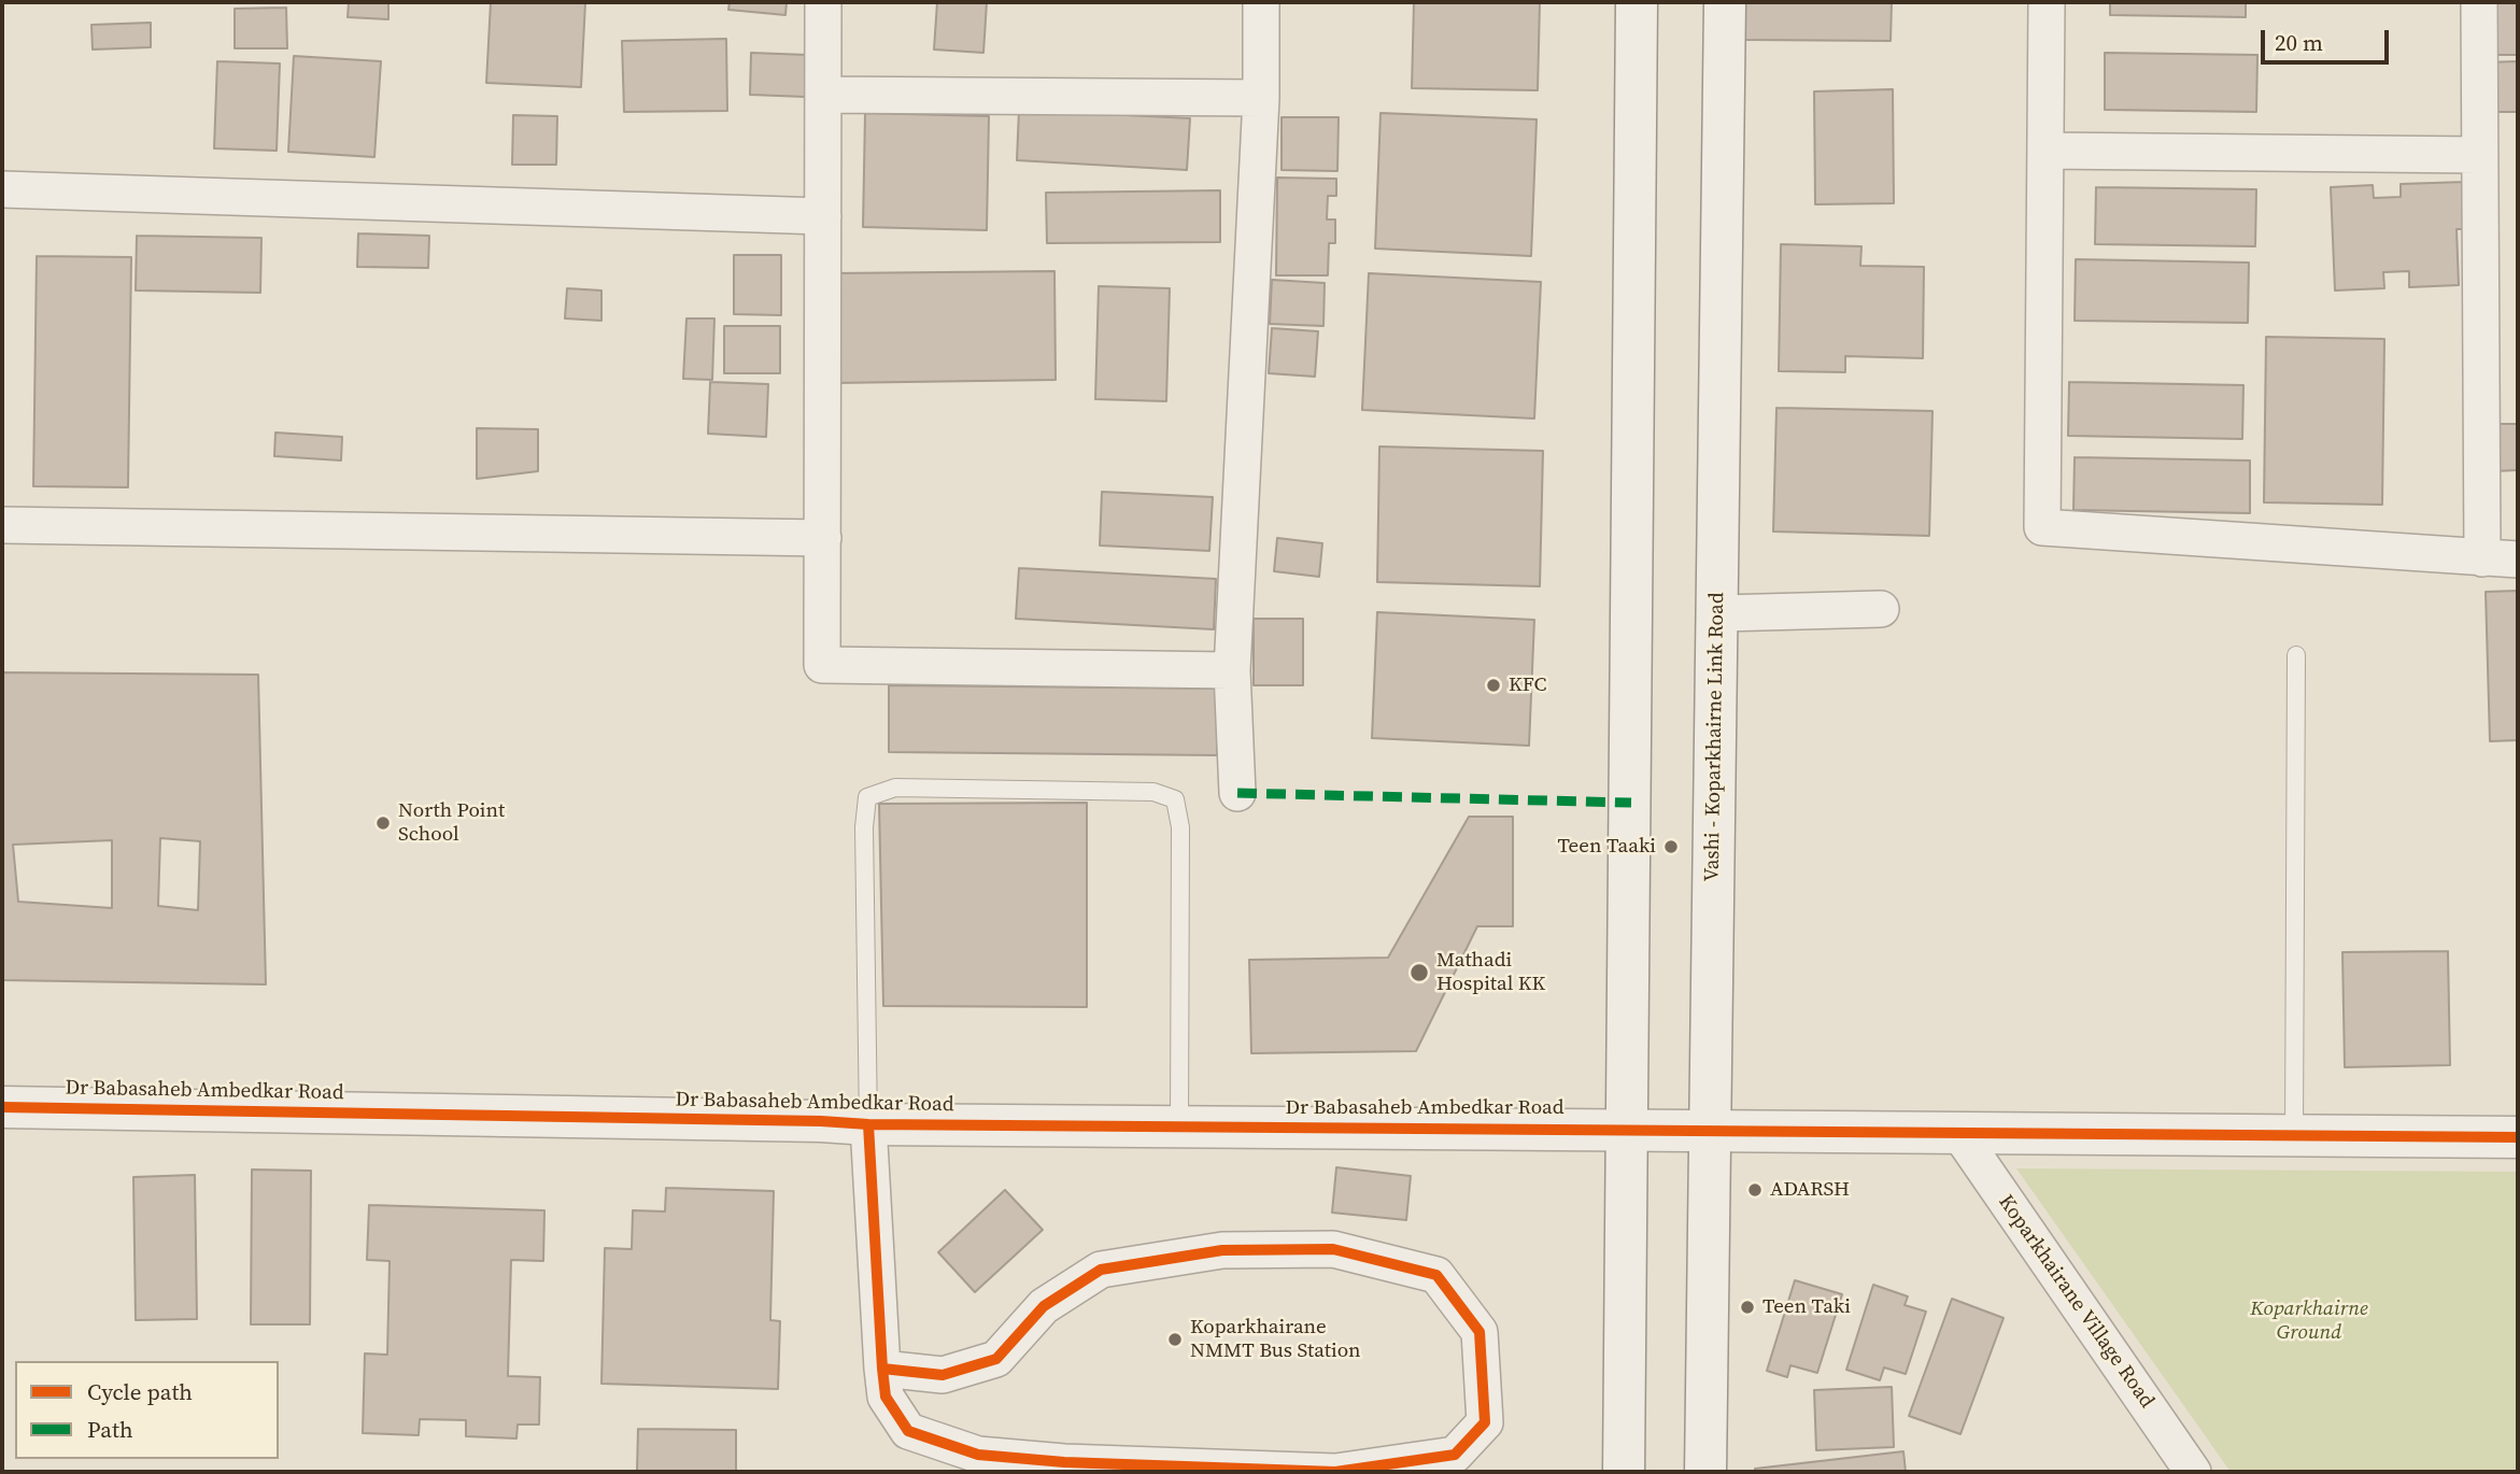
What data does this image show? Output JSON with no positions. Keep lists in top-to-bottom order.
{
  "streets": {
    "main road": ["Vashi - Koparkhairne Link Road", "Dr Babasaheb Ambedkar Road"],
    "street": ["Koparkhairane Village Road"]
  },
  "crossings": [
    ["Vashi - Koparkhairne Link Road", "Dr Babasaheb Ambedkar Road"],
    ["Dr Babasaheb Ambedkar Road", "Koparkhairane Village Road"]
  ],
  "parks": ["Koparkhairne Ground"],
  "places": [
    "KFC",
    "North Point School",
    "Teen Taaki",
    "Mathadi Hospital KK",
    "ADARSH",
    "Teen Taki",
    "Koparkhairane NMMT Bus Station"
  ],
  "legend": ["Cycle path", "Path"],
  "scale_bar": "20 m"
}
